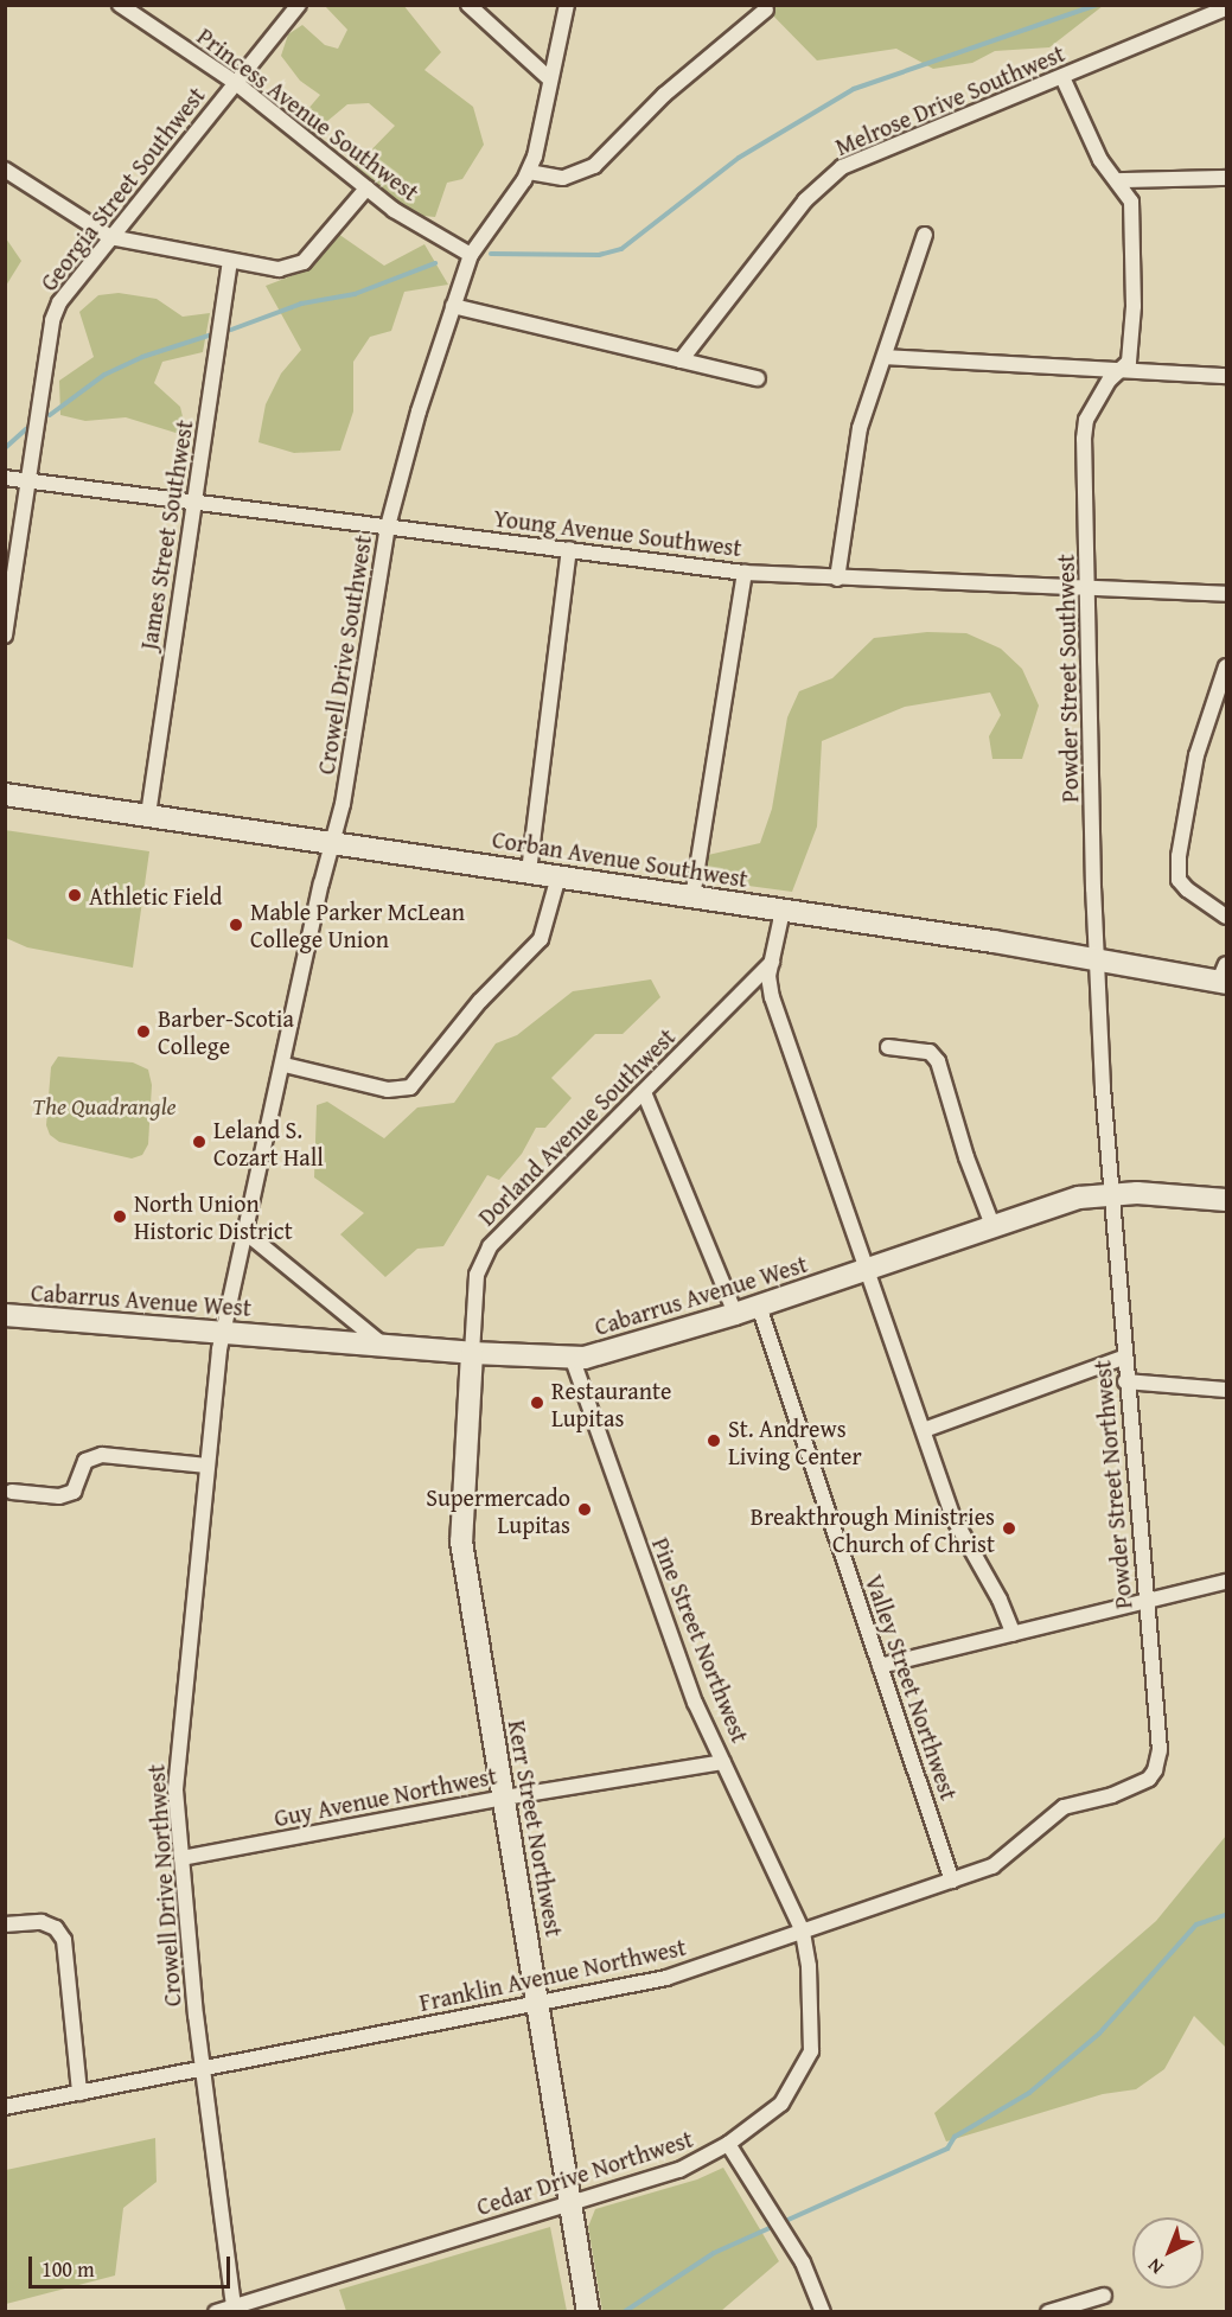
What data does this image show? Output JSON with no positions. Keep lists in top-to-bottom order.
{
  "streets": {
    "street": [
      "Melrose Drive Southwest",
      "Princess Avenue Southwest",
      "Georgia Street Southwest",
      "Young Avenue Southwest",
      "James Street Southwest",
      "Crowell Drive Southwest",
      "Powder Street Southwest",
      "Corban Avenue Southwest",
      "Dorland Avenue Southwest",
      "Cabarrus Avenue West",
      "Powder Street Northwest",
      "Pine Street Northwest",
      "Valley Street Northwest",
      "Guy Avenue Northwest",
      "Kerr Street Northwest",
      "Crowell Drive Northwest",
      "Franklin Avenue Northwest",
      "Cedar Drive Northwest"
    ]
  },
  "crossings": [
    ["Melrose Drive Southwest", "Powder Street Southwest"],
    ["Princess Avenue Southwest", "Georgia Street Southwest"],
    ["Princess Avenue Southwest", "Crowell Drive Southwest"],
    ["Georgia Street Southwest", "Young Avenue Southwest"],
    ["Young Avenue Southwest", "James Street Southwest"],
    ["Young Avenue Southwest", "Crowell Drive Southwest"],
    ["Young Avenue Southwest", "Powder Street Southwest"],
    ["James Street Southwest", "Corban Avenue Southwest"],
    ["Crowell Drive Southwest", "Corban Avenue Southwest"],
    ["Crowell Drive Southwest", "Cabarrus Avenue West"],
    ["Crowell Drive Southwest", "Crowell Drive Northwest"],
    ["Powder Street Southwest", "Corban Avenue Southwest"],
    ["Powder Street Southwest", "Cabarrus Avenue West"],
    ["Powder Street Southwest", "Powder Street Northwest"],
    ["Dorland Avenue Southwest", "Cabarrus Avenue West"],
    ["Dorland Avenue Southwest", "Kerr Street Northwest"],
    ["Cabarrus Avenue West", "Powder Street Northwest"],
    ["Cabarrus Avenue West", "Pine Street Northwest"],
    ["Cabarrus Avenue West", "Valley Street Northwest"],
    ["Cabarrus Avenue West", "Kerr Street Northwest"],
    ["Cabarrus Avenue West", "Crowell Drive Northwest"],
    ["Powder Street Northwest", "Franklin Avenue Northwest"],
    ["Pine Street Northwest", "Guy Avenue Northwest"],
    ["Pine Street Northwest", "Franklin Avenue Northwest"],
    ["Pine Street Northwest", "Cedar Drive Northwest"],
    ["Valley Street Northwest", "Franklin Avenue Northwest"],
    ["Guy Avenue Northwest", "Kerr Street Northwest"],
    ["Guy Avenue Northwest", "Crowell Drive Northwest"],
    ["Kerr Street Northwest", "Franklin Avenue Northwest"],
    ["Kerr Street Northwest", "Cedar Drive Northwest"],
    ["Crowell Drive Northwest", "Franklin Avenue Northwest"],
    ["Crowell Drive Northwest", "Cedar Drive Northwest"],
    ["Franklin Avenue Northwest", "Cedar Drive Northwest"]
  ],
  "parks": ["The Quadrangle"],
  "places": [
    "Athletic Field",
    "Mable Parker McLean College Union",
    "Barber-Scotia College",
    "Leland S. Cozart Hall",
    "North Union Historic District",
    "Restaurante Lupitas",
    "St. Andrews Living Center",
    "Supermercado Lupitas",
    "Breakthrough Ministries Church of Christ"
  ],
  "scale_bar": "100 m",
  "north": "bottom left"
}
